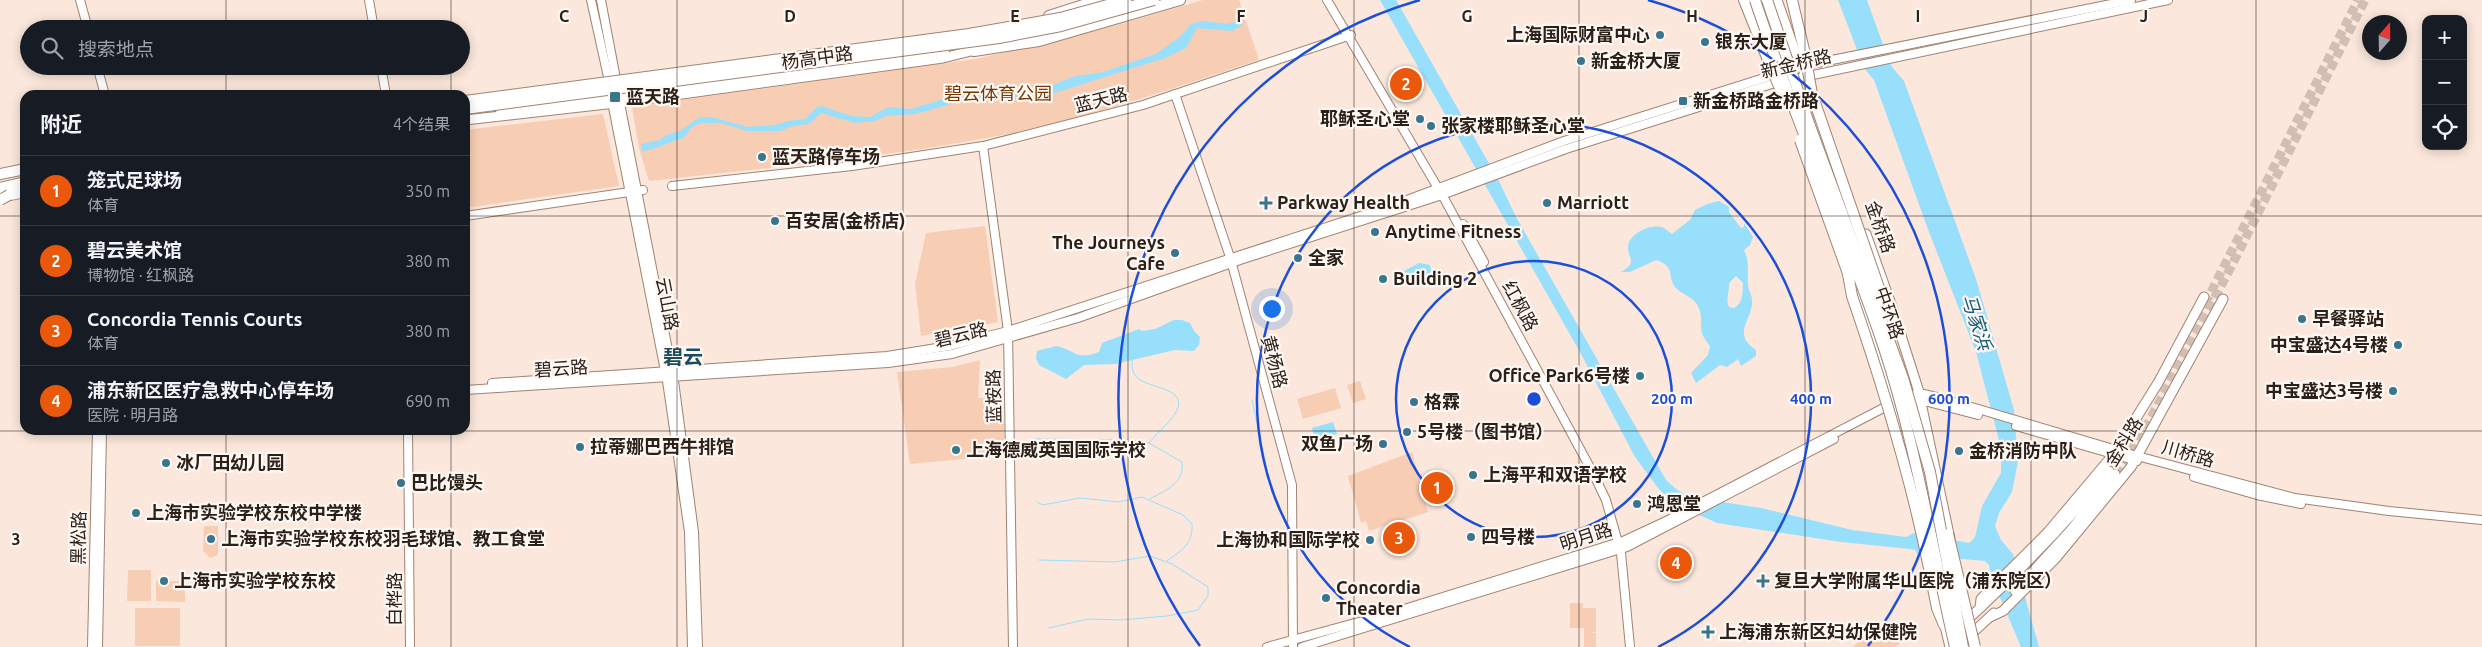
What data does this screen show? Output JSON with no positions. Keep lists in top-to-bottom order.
{
  "streets": {
    "highway": ["杨高中路", "中环路"],
    "main road": ["金桥路", "金科路"],
    "street": [
      "新金桥路",
      "蓝天路",
      "云山路",
      "红枫路",
      "碧云路",
      "黄杨路",
      "蓝桉路",
      "川桥路",
      "明月路",
      "黑松路",
      "白桦路"
    ]
  },
  "crossings": [
    ["杨高中路", "云山路"],
    ["新金桥路", "金桥路"],
    ["新金桥路", "红枫路"],
    ["新金桥路", "碧云路"],
    ["蓝天路", "红枫路"],
    ["蓝天路", "黄杨路"],
    ["蓝天路", "蓝桉路"],
    ["金桥路", "金科路"],
    ["金桥路", "川桥路"],
    ["云山路", "碧云路"],
    ["红枫路", "碧云路"],
    ["红枫路", "明月路"],
    ["中环路", "金科路"],
    ["碧云路", "黄杨路"],
    ["碧云路", "蓝桉路"],
    ["黄杨路", "明月路"],
    ["金科路", "川桥路"]
  ],
  "districts": ["碧云"],
  "water": ["马家浜"],
  "parks": ["碧云体育公园"],
  "places": {
    "other": [
      "上海国际财富中心",
      "银东大厦",
      "新金桥大厦",
      "耶稣圣心堂",
      "张家楼耶稣圣心堂",
      "蓝天路停车场",
      "Marriott",
      "百安居(金桥店)",
      "Anytime Fitness",
      "The Journeys Cafe",
      "全家",
      "Building 2",
      "早餐驿站",
      "中宝盛达4号楼",
      "Office Park6号楼",
      "中宝盛达3号楼",
      "格霖",
      "5号楼（图书馆）",
      "双鱼广场",
      "拉蒂娜巴西牛排馆",
      "上海德威英国国际学校",
      "金桥消防中队",
      "冰厂田幼儿园",
      "上海平和双语学校",
      "巴比馒头",
      "鸿恩堂",
      "上海市实验学校东校中学楼",
      "四号楼",
      "上海市实验学校东校羽毛球馆、教工食堂",
      "上海协和国际学校",
      "上海市实验学校东校",
      "Concordia Theater"
    ],
    "transit": ["蓝天路", "新金桥路金桥路"],
    "health": ["Parkway Health", "复旦大学附属华山医院（浦东院区）", "上海浦东新区妇幼保健院"]
  },
  "north": "top",
  "page": {
    "map_buttons": ["+", "−"],
    "search": "搜索地点",
    "pins": [
      "2",
      "1",
      "3",
      "4"
    ],
    "heading": ["附近", "4个结果"],
    "list": [
      {
        "mark": "1",
        "name": "笼式足球场",
        "note": "体育",
        "value": "350 m"
      },
      {
        "mark": "2",
        "name": "碧云美术馆",
        "note": "博物馆 · 红枫路",
        "value": "380 m"
      },
      {
        "mark": "3",
        "name": "Concordia Tennis Courts",
        "note": "体育",
        "value": "380 m"
      },
      {
        "mark": "4",
        "name": "浦东新区医疗急救中心停车场",
        "note": "医院 · 明月路",
        "value": "690 m"
      }
    ]
  },
  "grid": {
    "columns": [
      "C",
      "D",
      "E",
      "F",
      "G",
      "H",
      "I",
      "J"
    ],
    "rows": ["3"]
  },
  "rings": ["200 m", "400 m", "600 m"]
}
